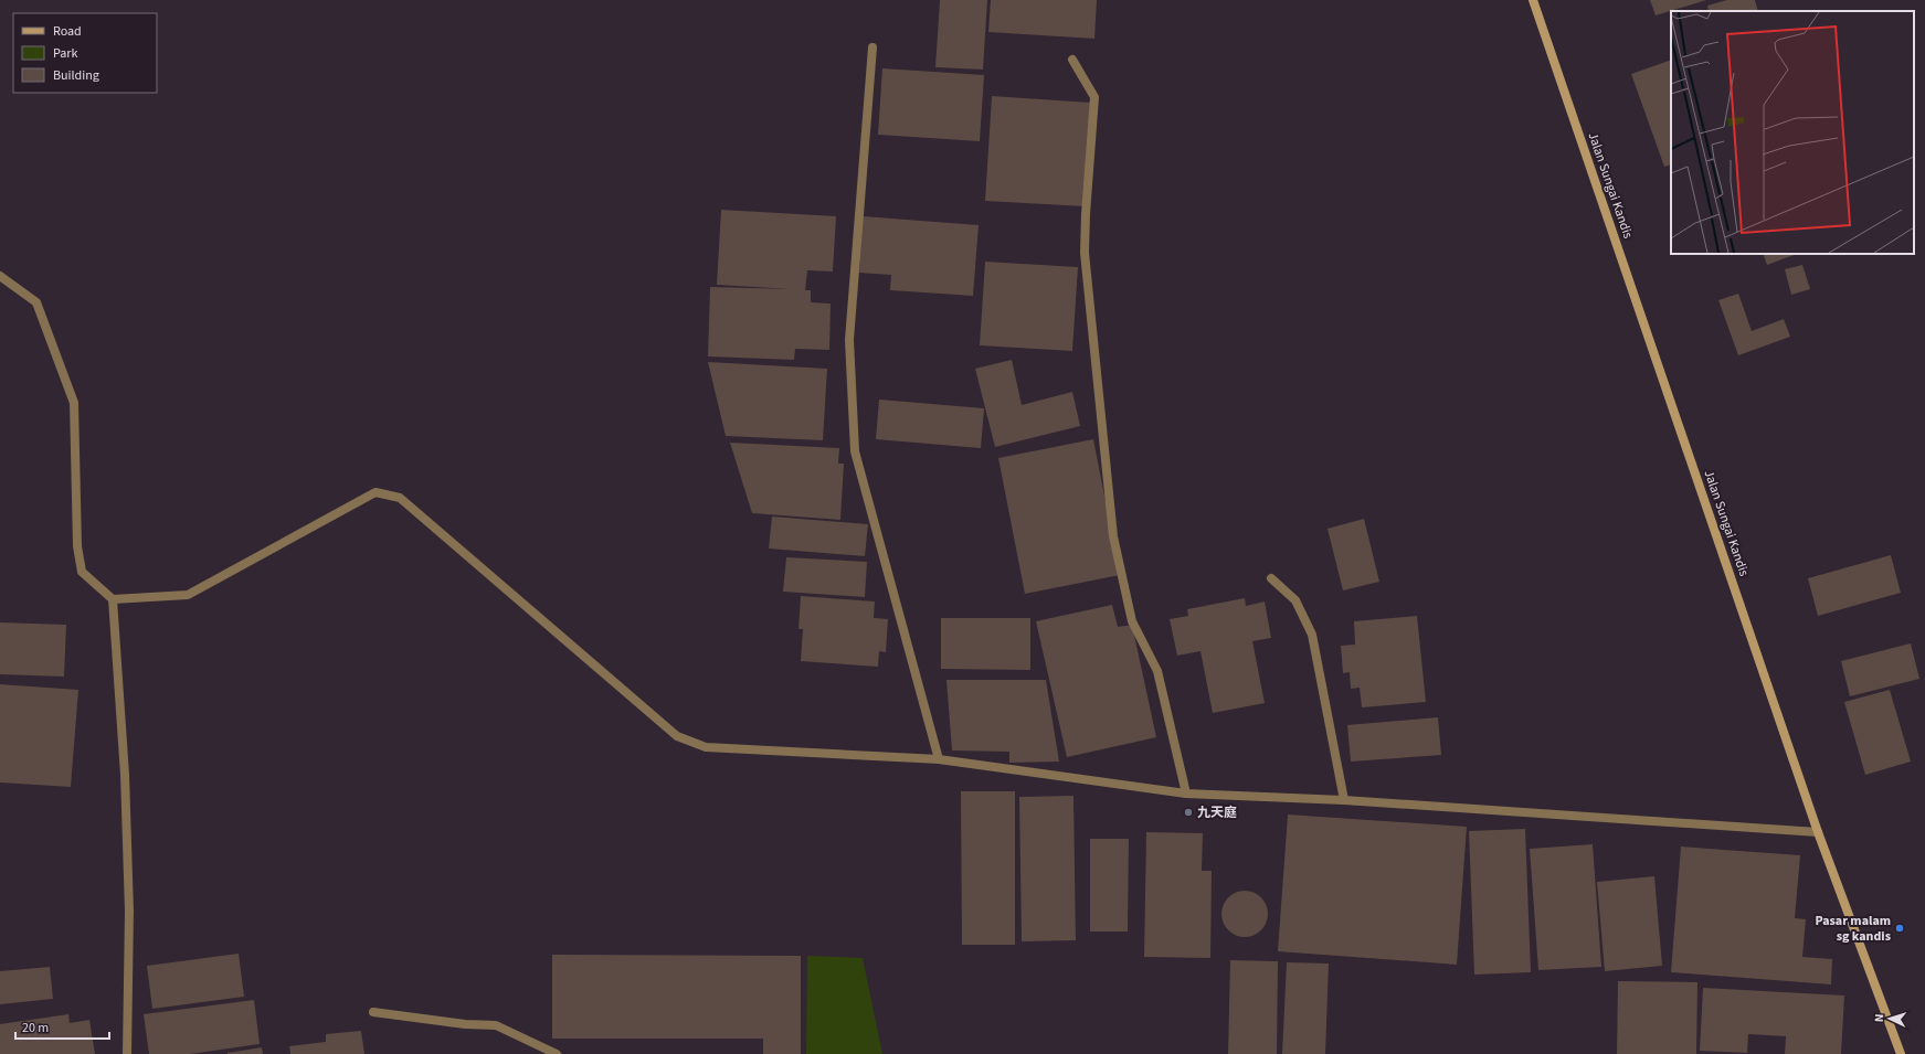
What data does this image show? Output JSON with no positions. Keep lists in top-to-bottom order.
{
  "streets": {
    "street": ["Jalan Sungai Kandis"]
  },
  "places": ["九天庭", "Pasar malam sg kandis"],
  "legend": ["Road", "Park", "Building"],
  "scale_bar": "20 m",
  "north": "left"
}
